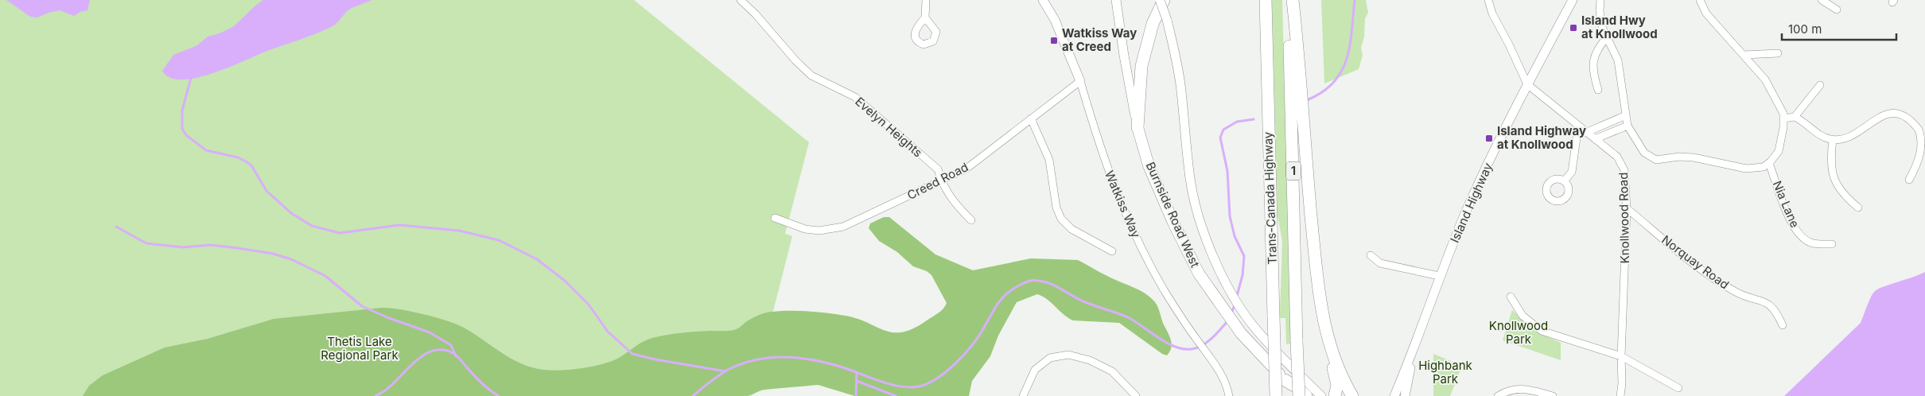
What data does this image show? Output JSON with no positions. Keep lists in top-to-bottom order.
{
  "streets": {
    "highway": ["1", "Trans-Canada Highway"],
    "main road": ["Burnside Road West"],
    "street": [
      "Evelyn Heights",
      "Creed Road",
      "Island Highway",
      "Watkiss Way",
      "Nia Lane",
      "Knollwood Road",
      "Norquay Road"
    ]
  },
  "crossings": [
    ["Evelyn Heights", "Creed Road"],
    ["Creed Road", "Watkiss Way"],
    ["Trans-Canada Highway", "Burnside Road West"],
    ["Island Highway", "Knollwood Road"],
    ["Knollwood Road", "Norquay Road"]
  ],
  "parks": ["Knollwood Park", "Thetis Lake Regional Park", "Highbank Park"],
  "places": {
    "transit": ["Island Hwy at Knollwood", "Watkiss Way at Creed", "Island Highway at Knollwood"]
  },
  "scale_bar": "100 m"
}
